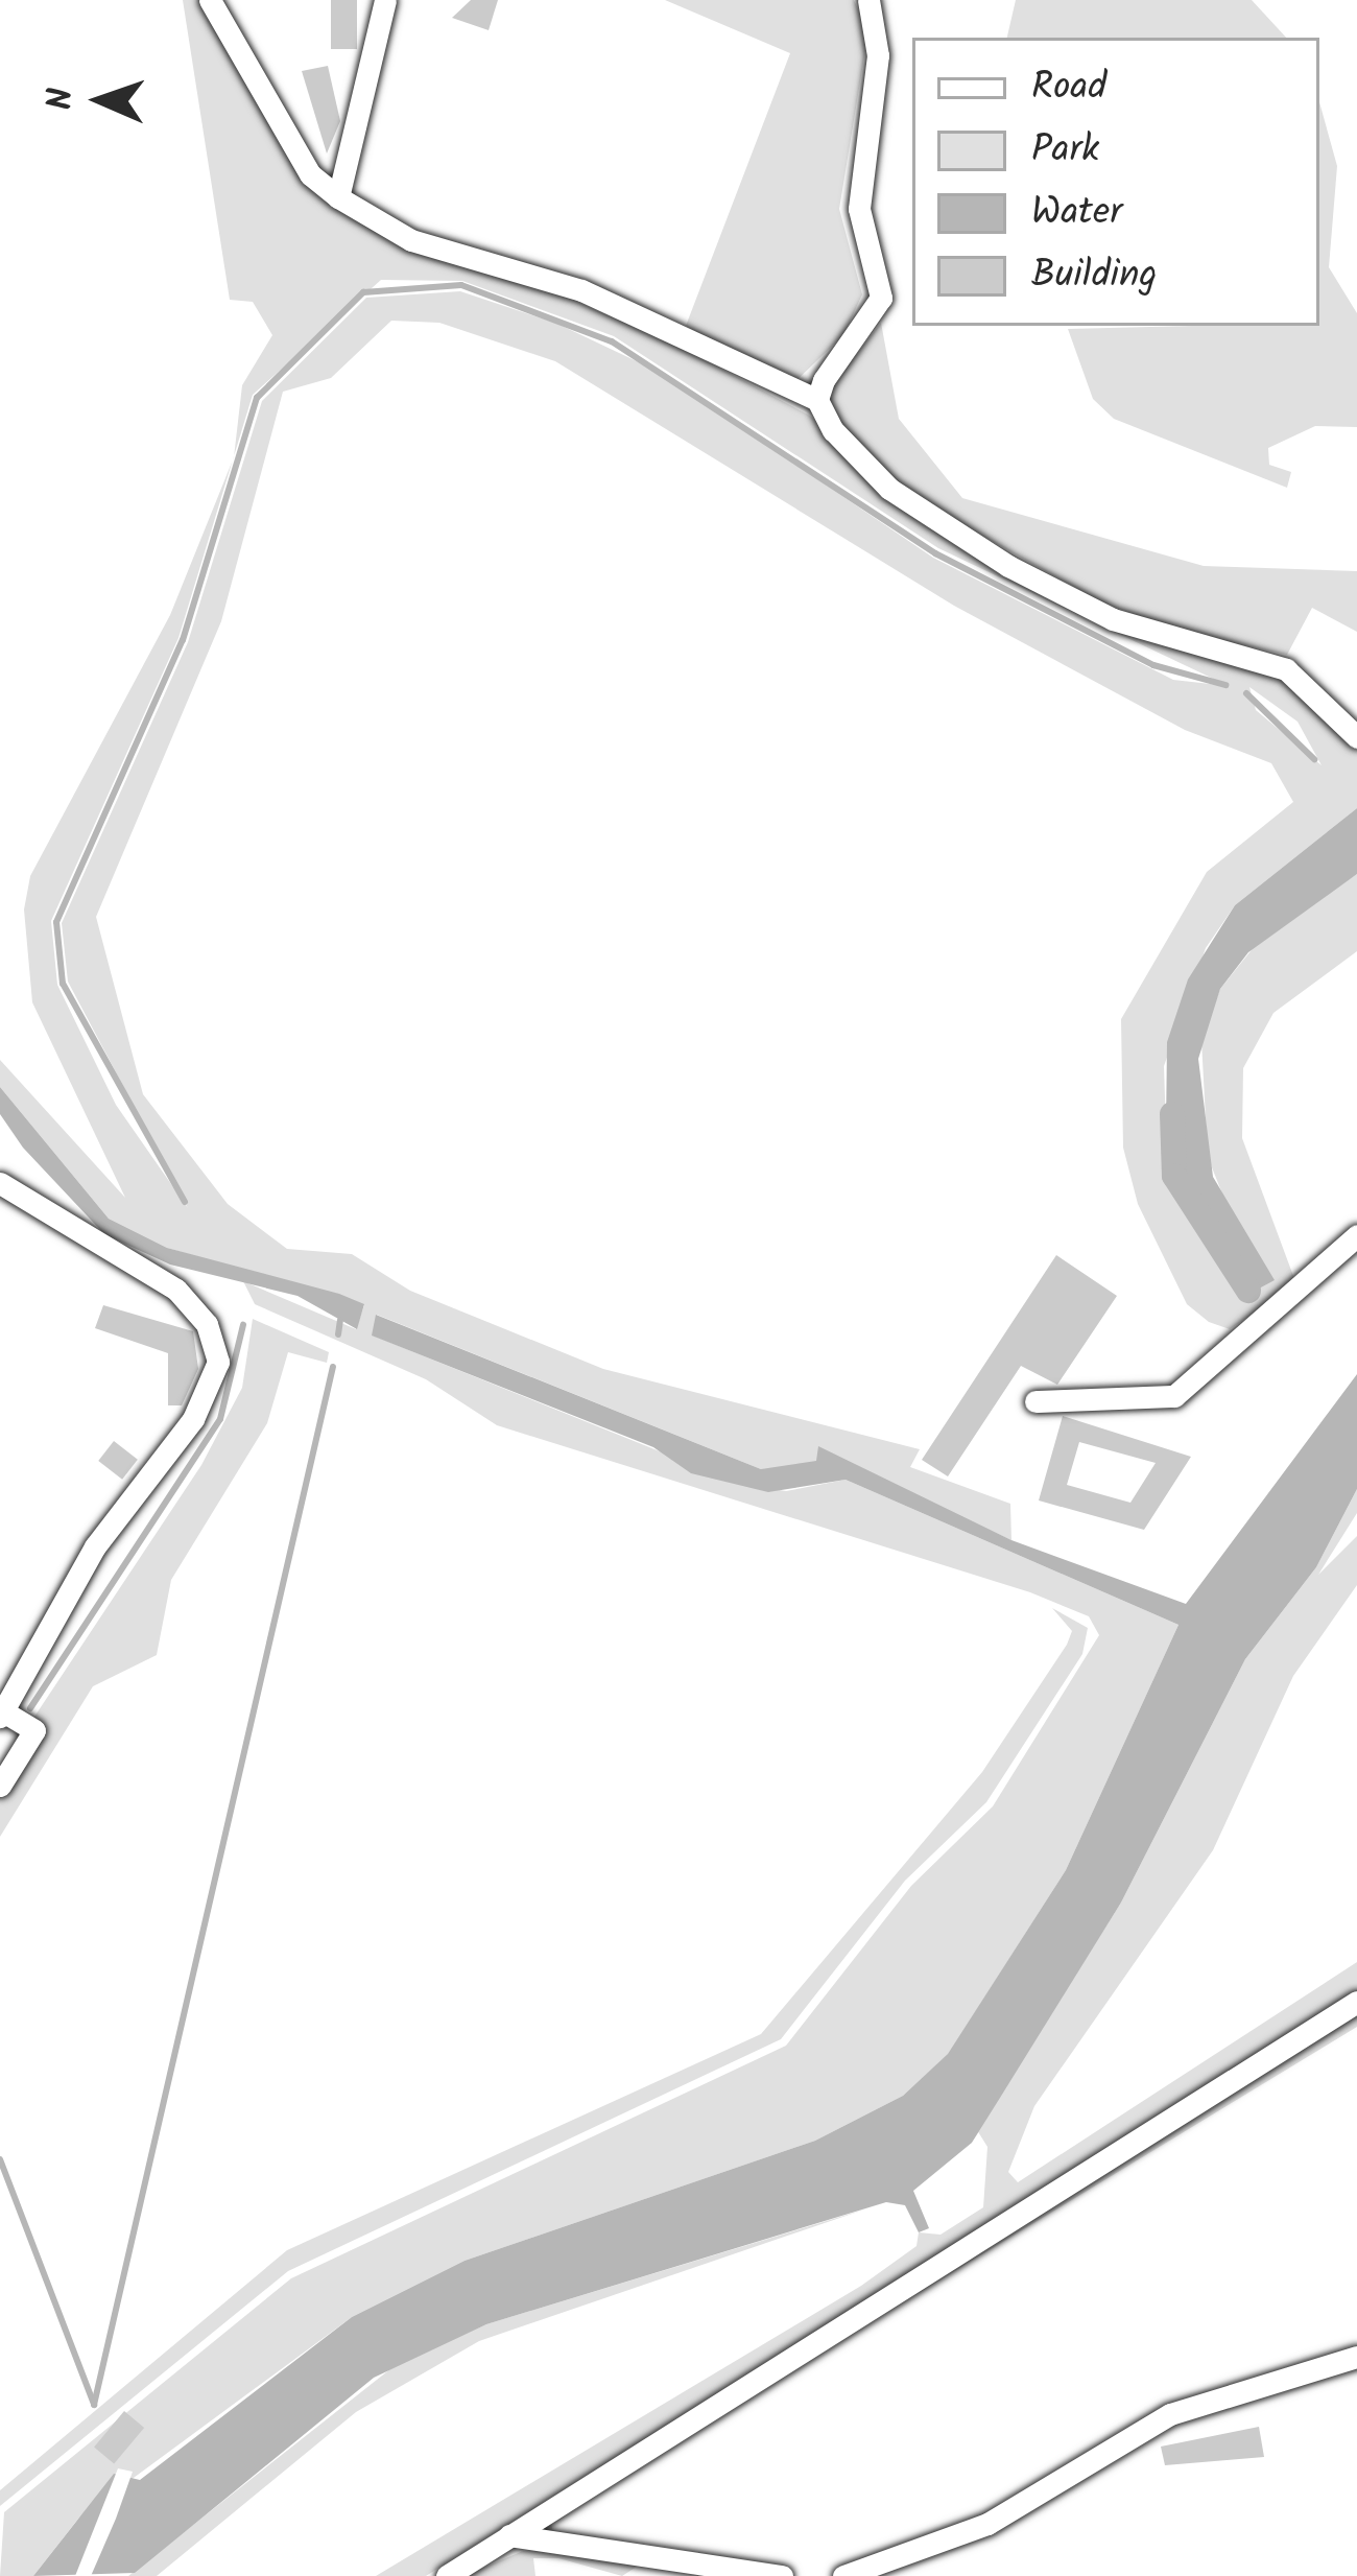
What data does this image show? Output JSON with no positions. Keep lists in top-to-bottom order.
{
  "legend": [
    "Road",
    "Park",
    "Water",
    "Building"
  ],
  "north": "left"
}
